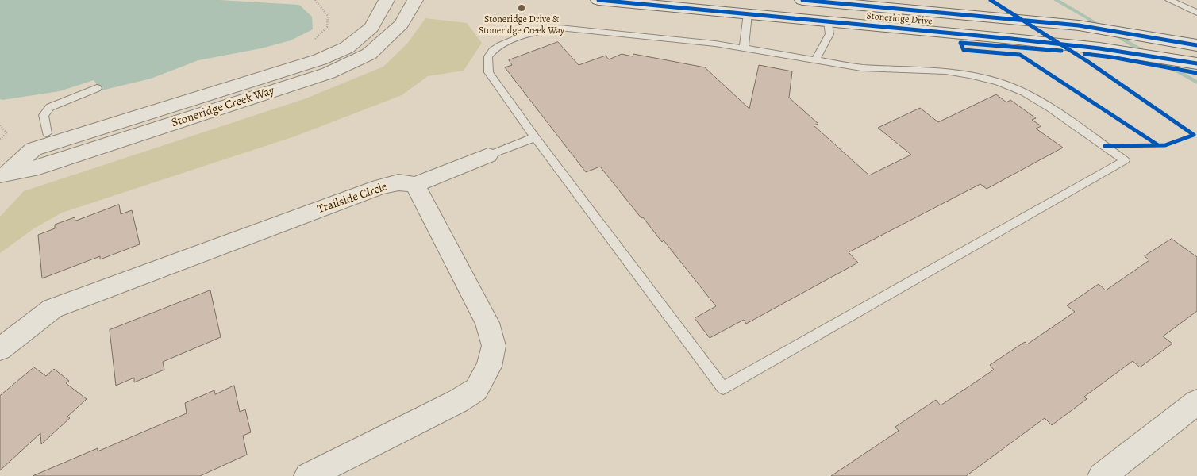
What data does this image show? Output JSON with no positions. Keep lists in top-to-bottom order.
{
  "streets": {
    "street": ["Stoneridge Drive", "Stoneridge Creek Way", "Trailside Circle"]
  },
  "places": ["Stoneridge Drive & Stoneridge Creek Way"]
}
